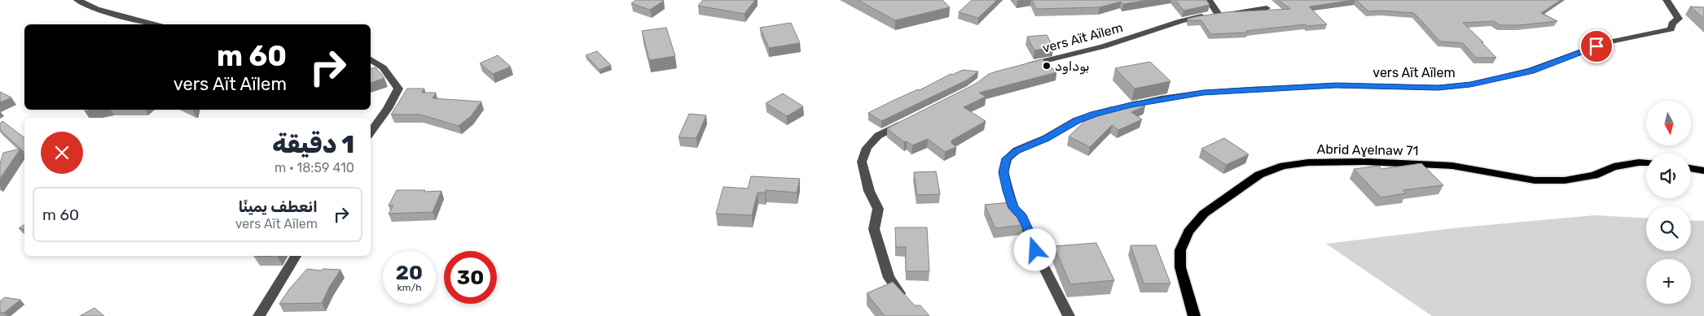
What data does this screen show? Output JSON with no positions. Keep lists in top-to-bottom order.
{
  "streets": {
    "main road": ["Abrid Aɣelnaw 71"],
    "street": ["vers Aït Aïlem"]
  },
  "places": ["بوداود"],
  "north": "bottom",
  "page": {
    "turn": ["60 m", "vers Aït Aïlem"],
    "map_buttons": "+",
    "heading": ["1 دقيقة", "410 m · 18:59"],
    "list": [
      {
        "name": "انعطف يمينًا",
        "note": "vers Aït Aïlem",
        "value": "60 m"
      }
    ],
    "speed": "20 km/h",
    "limit": "30"
  }
}
